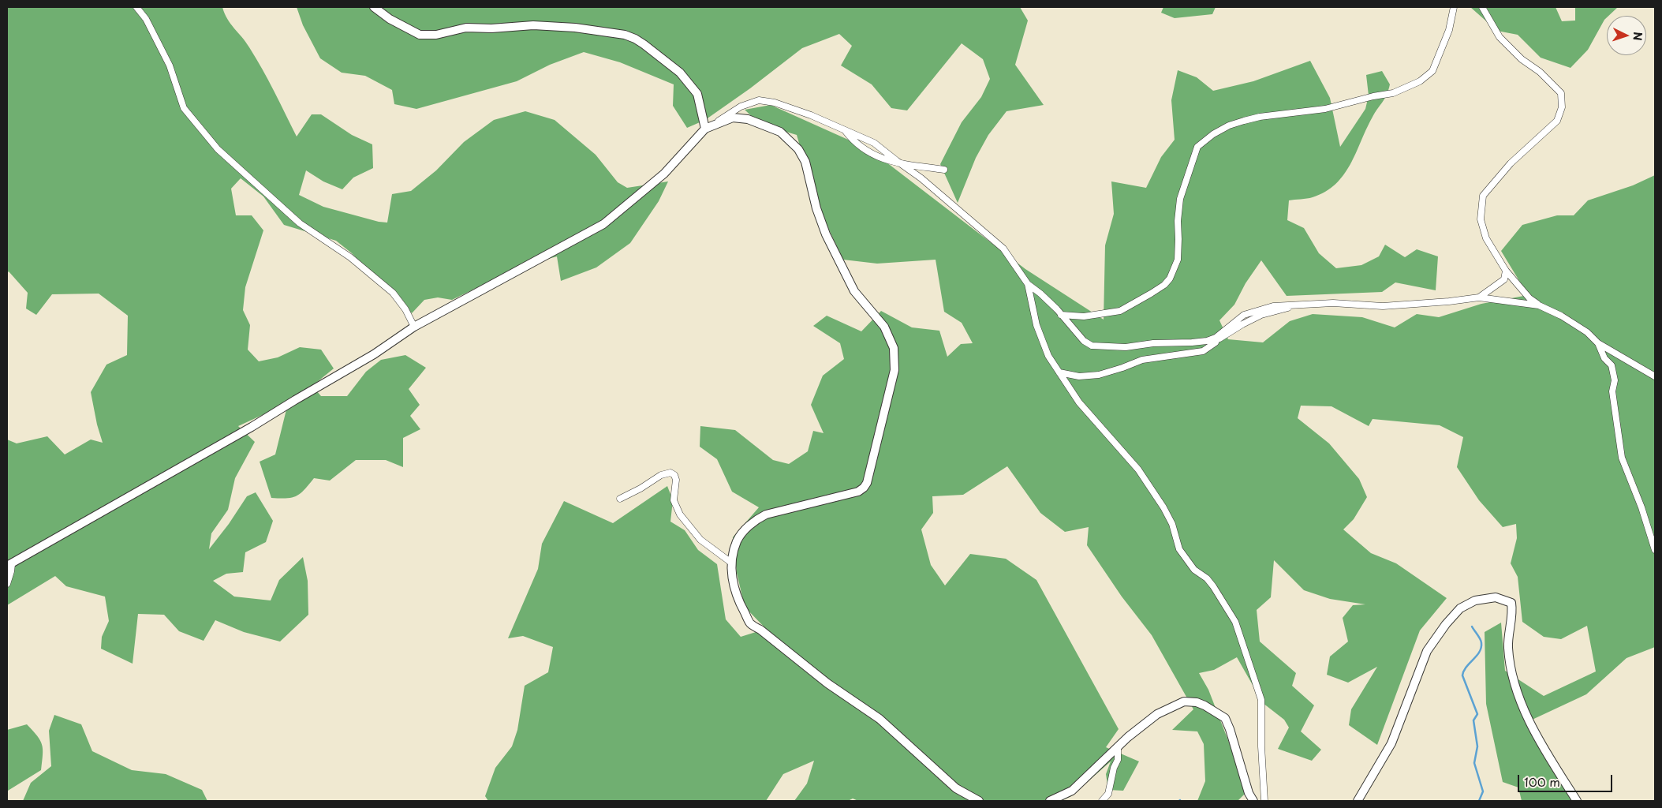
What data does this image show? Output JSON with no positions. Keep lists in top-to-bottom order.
{
  "scale_bar": "100 m",
  "north": "right"
}
